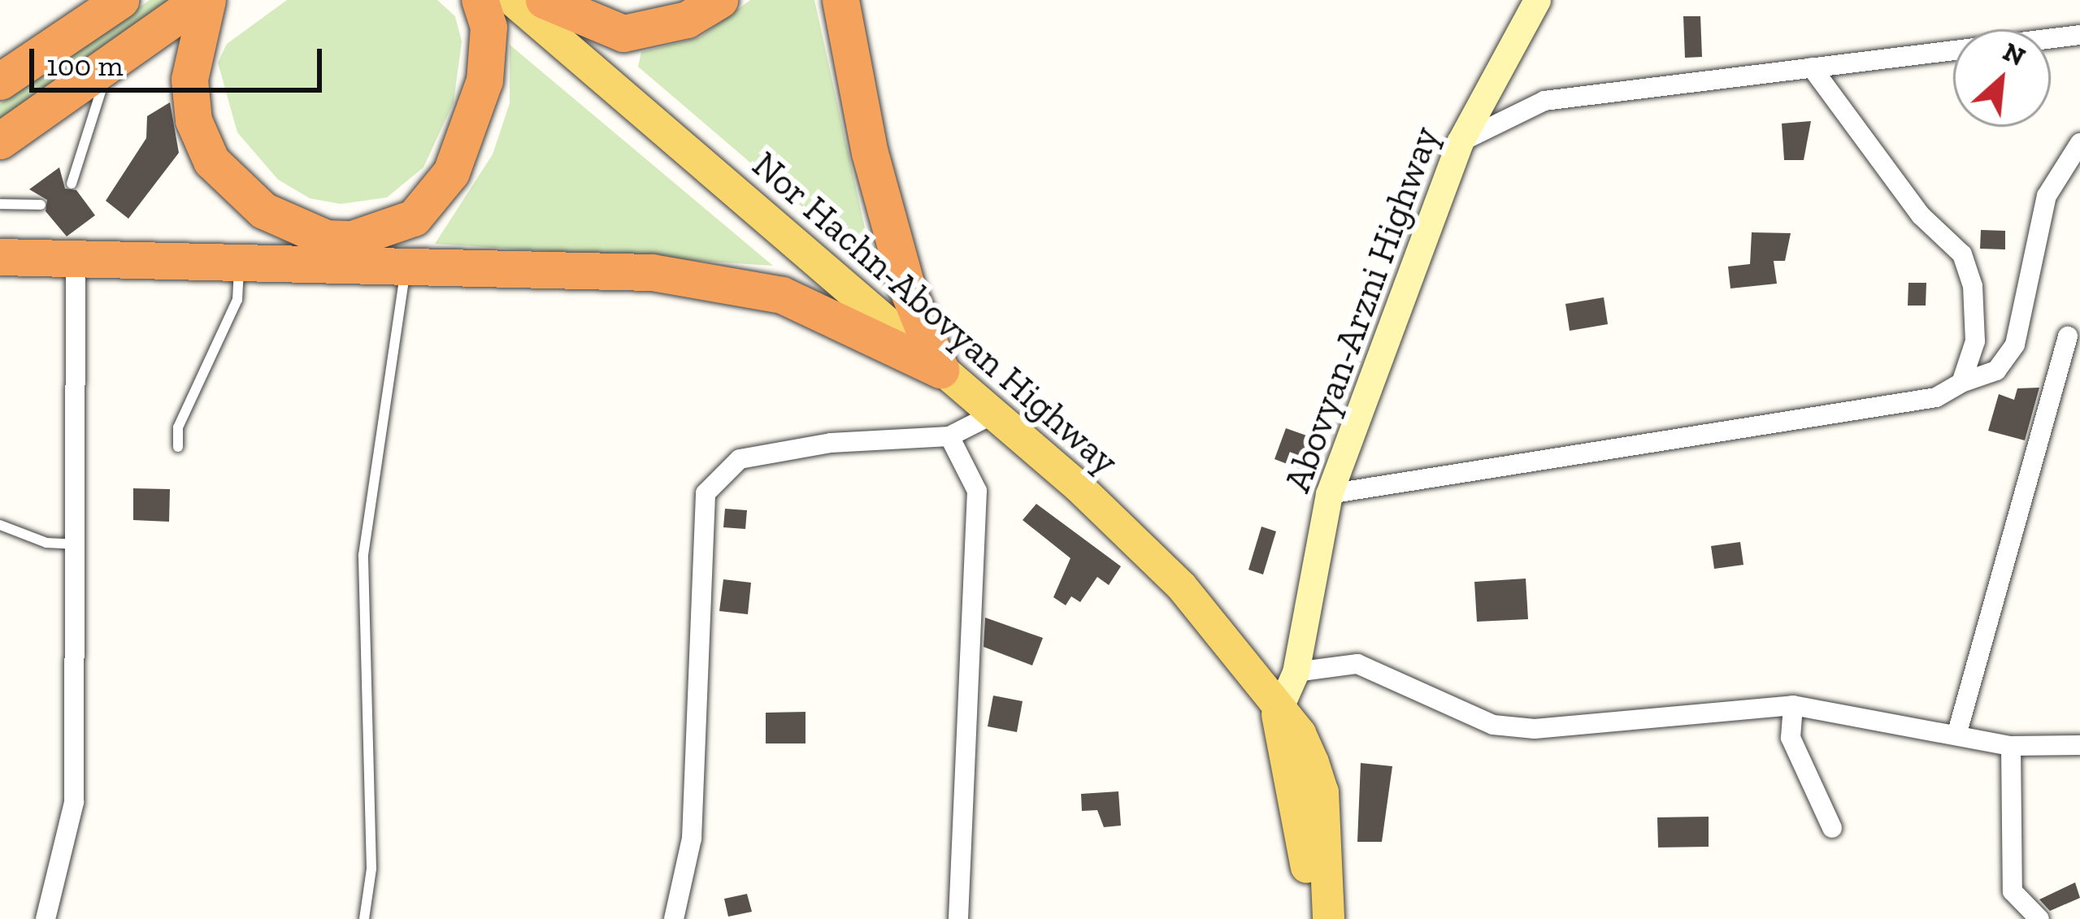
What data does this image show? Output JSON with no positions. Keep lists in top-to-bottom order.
{
  "streets": {
    "main road": ["Abovyan-Arzni Highway", "Nor Hachn-Abovyan Highway"]
  },
  "crossings": [
    ["Abovyan-Arzni Highway", "Nor Hachn-Abovyan Highway"]
  ],
  "scale_bar": "100 m",
  "north": "top right"
}
